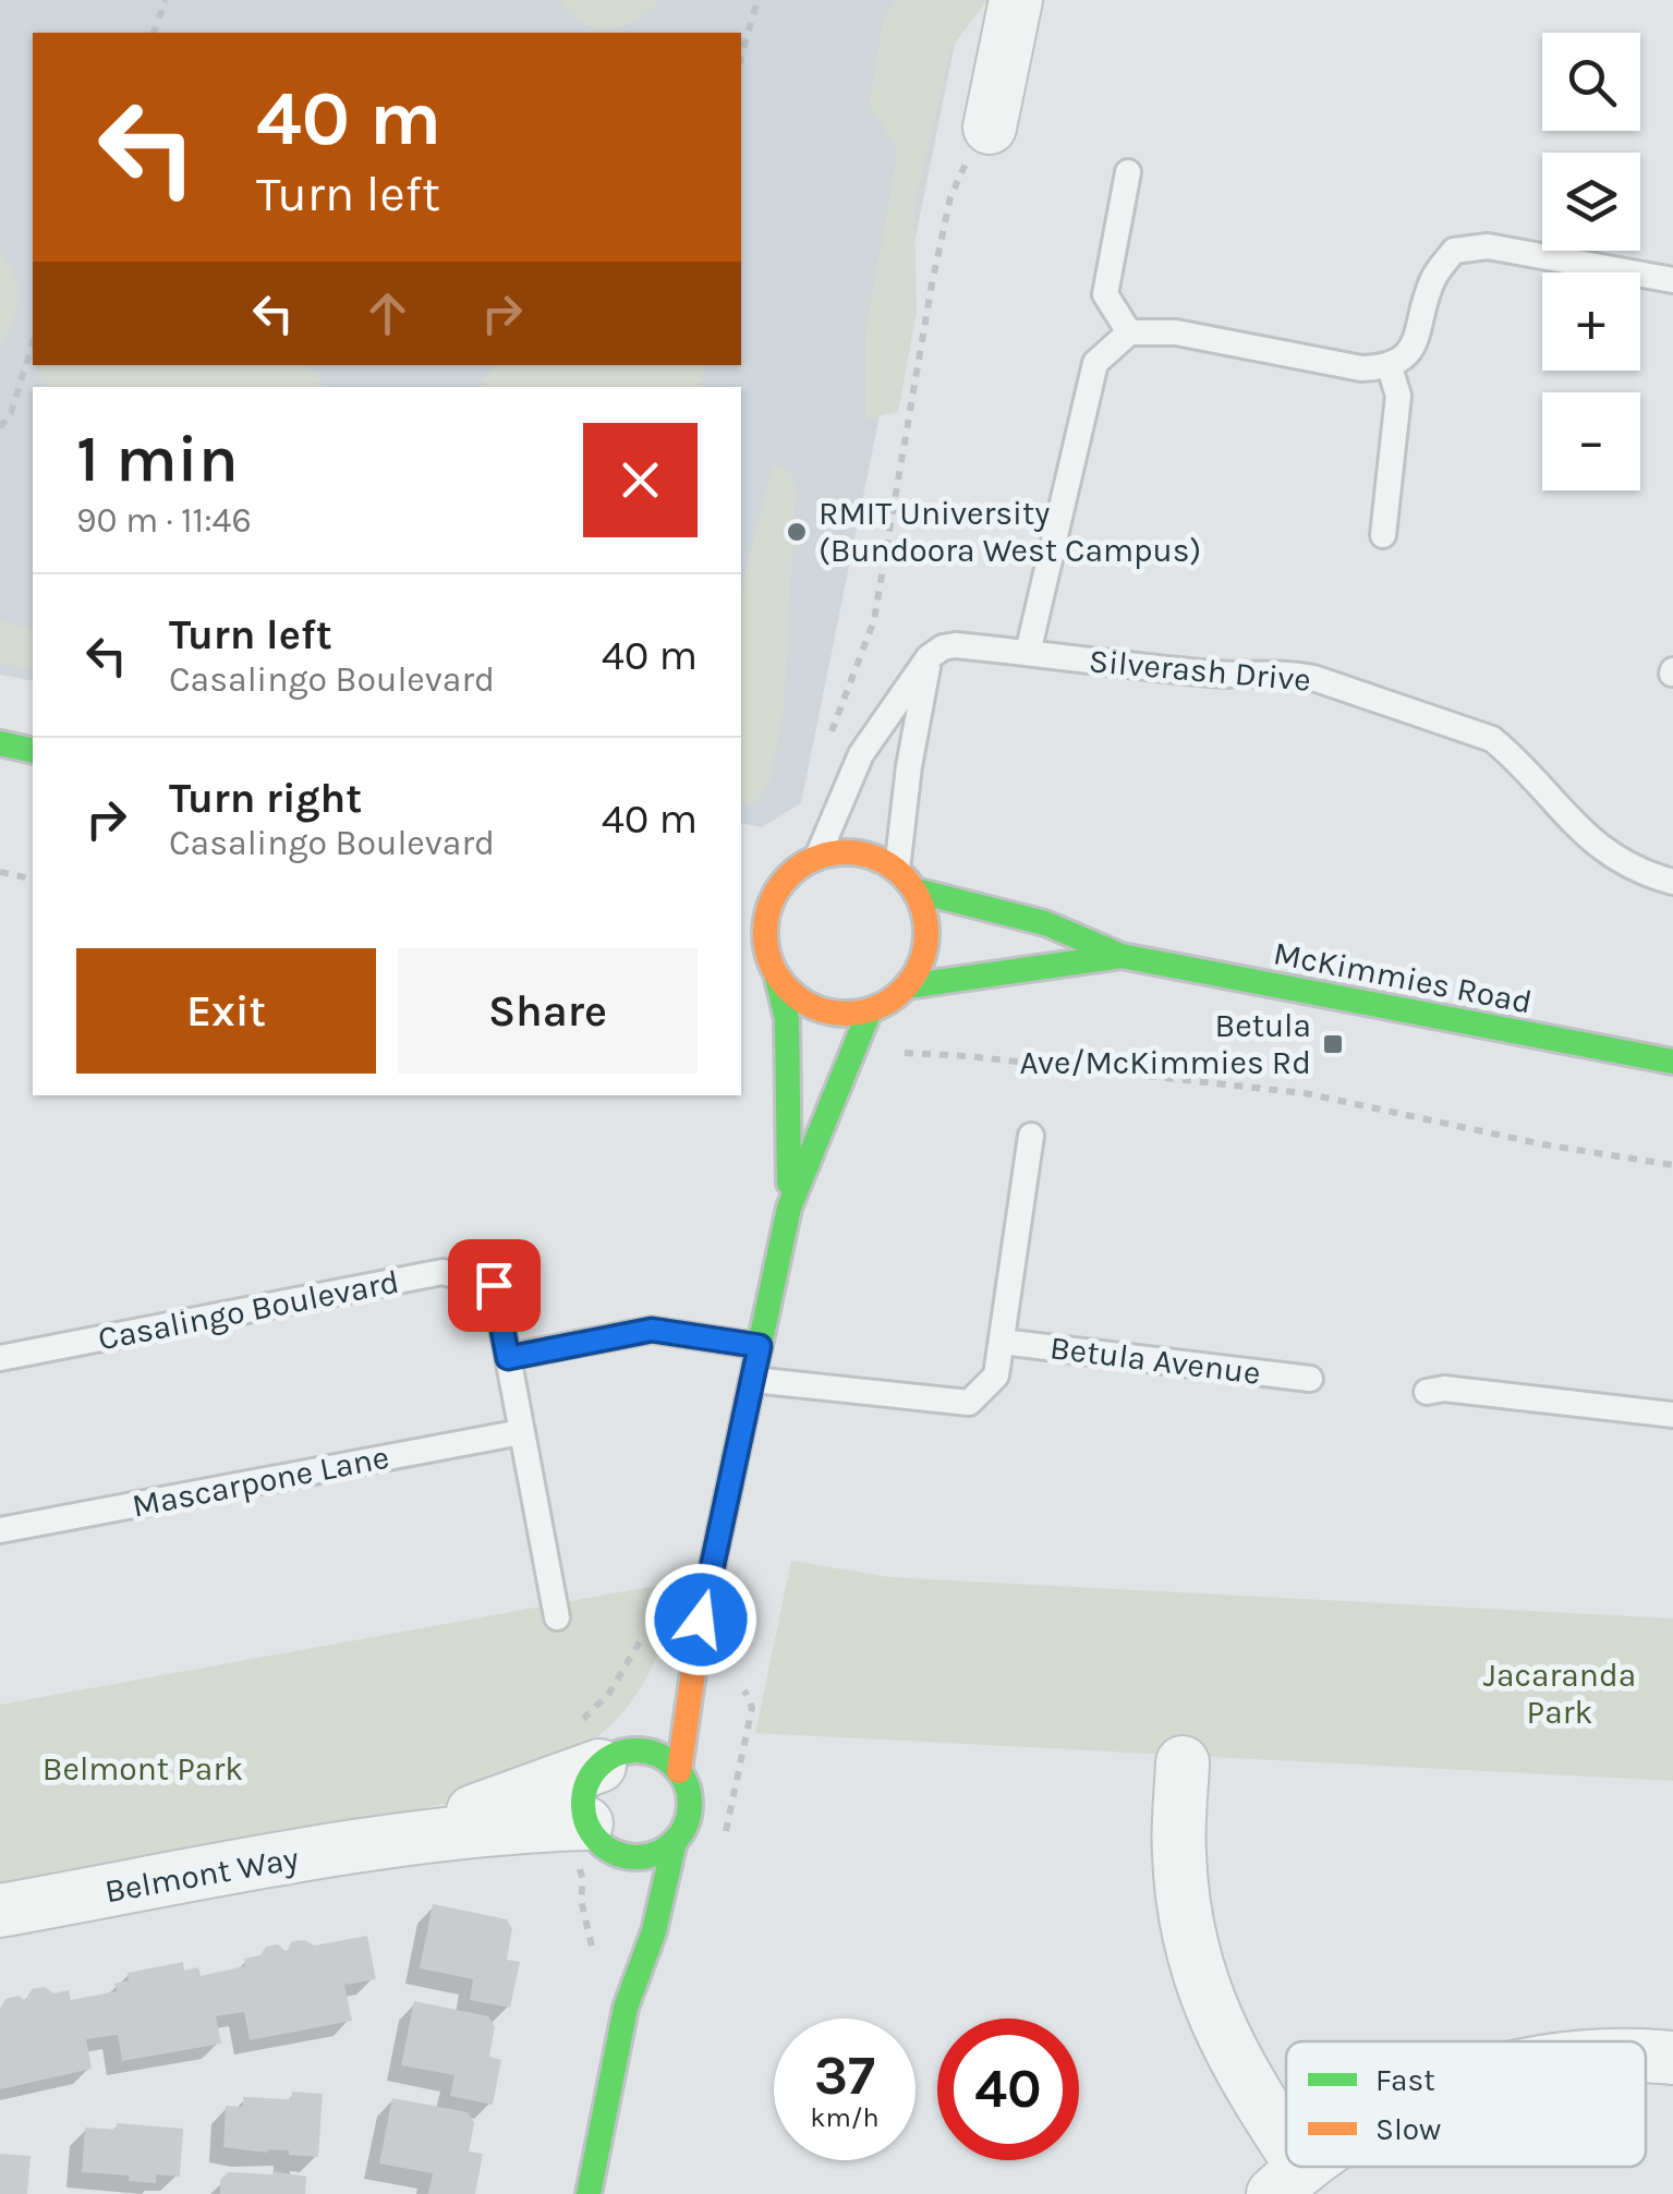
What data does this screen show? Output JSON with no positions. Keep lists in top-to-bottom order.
{
  "streets": {
    "street": ["McKimmies Road", "Belmont Way"],
    "lane": [
      "Silverash Drive",
      "Casalingo Boulevard",
      "Betula Avenue",
      "Mascarpone Lane"
    ]
  },
  "parks": ["Jacaranda Park", "Belmont Park"],
  "places": {
    "other": ["RMIT University (Bundoora West Campus)"],
    "transit": ["Betula Ave/McKimmies Rd"]
  },
  "legend": ["Fast", "Slow"],
  "page": {
    "map_buttons": ["+", "−"],
    "turn": ["40 m", "Turn left"],
    "heading": ["1 min", "90 m · 11:46"],
    "list": [
      {
        "name": "Turn left",
        "note": "Casalingo Boulevard",
        "value": "40 m"
      },
      {
        "name": "Turn right",
        "note": "Casalingo Boulevard",
        "value": "40 m"
      }
    ],
    "buttons": ["Exit", "Share"],
    "speed": "37 km/h",
    "limit": "40"
  }
}
